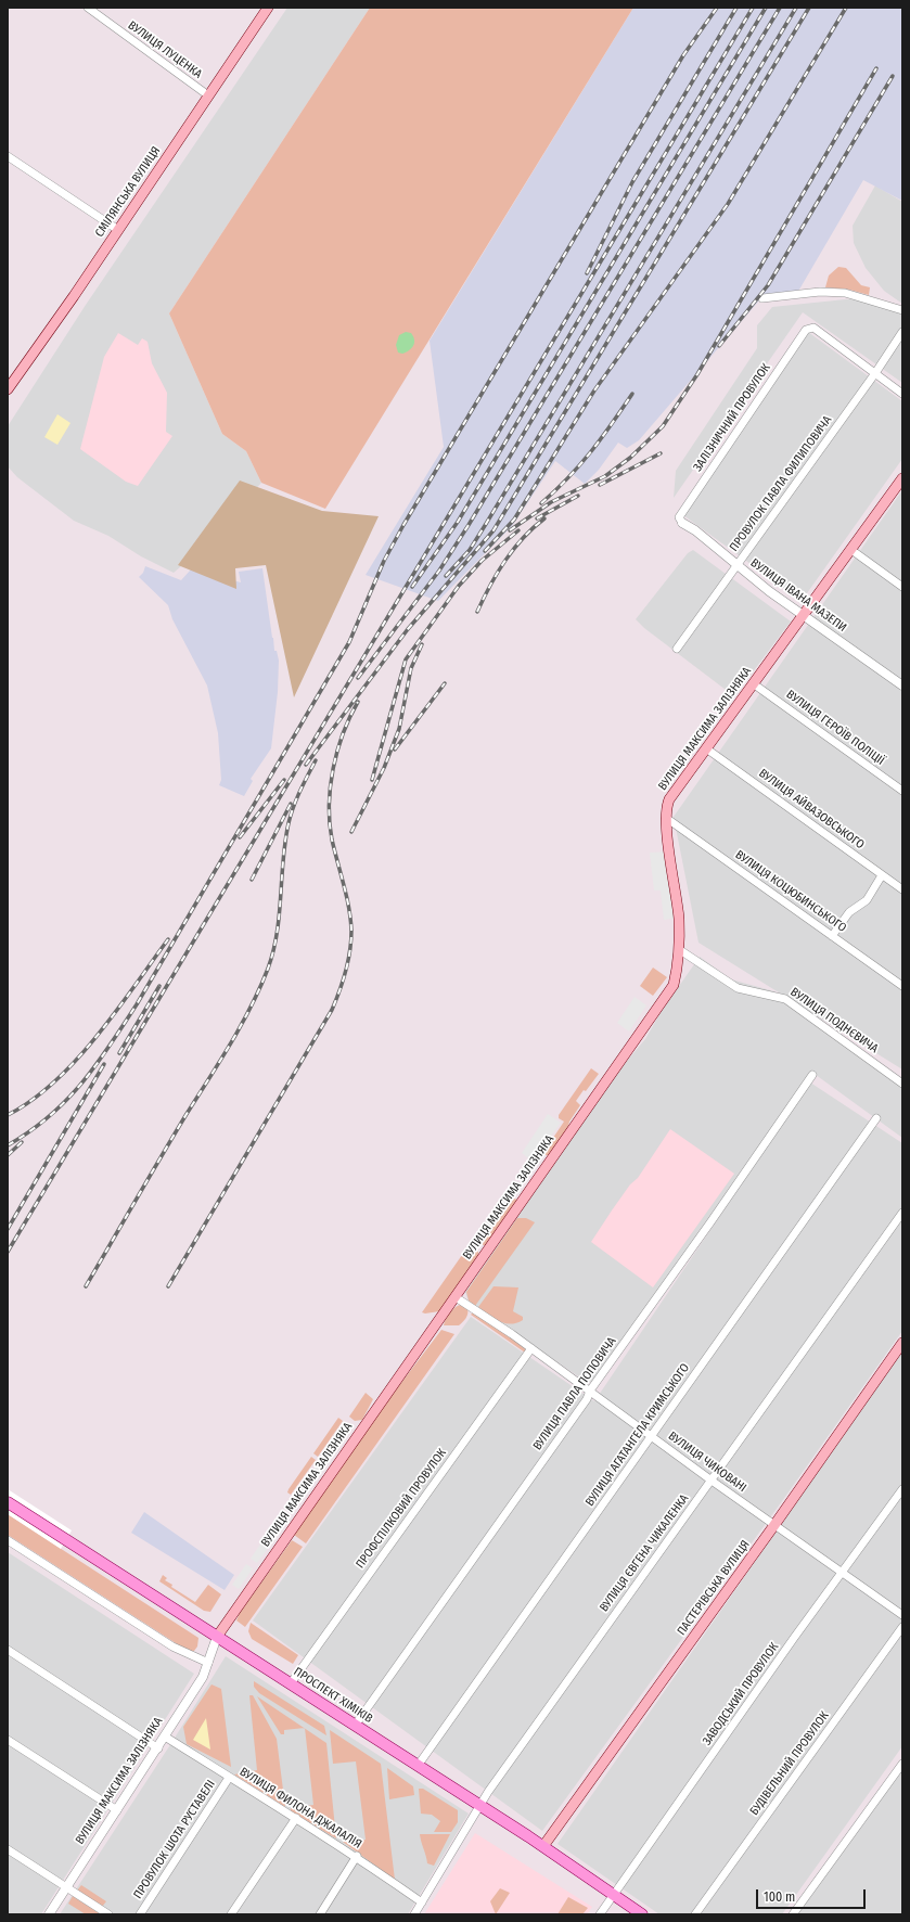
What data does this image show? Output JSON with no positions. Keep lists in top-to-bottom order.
{
  "streets": {
    "main road": [
      "СМІЛЯНСЬКА ВУЛИЦЯ",
      "ВУЛИЦЯ МАКСИМА ЗАЛІЗНЯКА",
      "ПАСТЕРІВСЬКА ВУЛИЦЯ",
      "ПРОСПЕКТ ХІМІКІВ"
    ],
    "street": [
      "ВУЛИЦЯ ЛУЦЕНКА",
      "ЗАЛІЗНИЧНИЙ ПРОВУЛОК",
      "ПРОВУЛОК ПАВЛА ФИЛИПОВИЧА",
      "ВУЛИЦЯ ІВАНА МАЗЕПИ",
      "ВУЛИЦЯ ГЕРОЇВ ПОЛІЦІЇ",
      "ВУЛИЦЯ АЙВАЗОВСЬКОГО",
      "ВУЛИЦЯ КОЦЮБИНСЬКОГО",
      "ВУЛИЦЯ ПОДНЄВИЧА",
      "ВУЛИЦЯ ПАВЛА ПОПОВИЧА",
      "ВУЛИЦЯ АГАТАНГЕЛА КРИМСЬКОГО",
      "ВУЛИЦЯ ЧИКОВАНІ",
      "ПРОФСПІЛКОВИЙ ПРОВУЛОК",
      "ВУЛИЦЯ ЄВГЕНА ЧИКАЛЕНКА",
      "ЗАВОДСЬКИЙ ПРОВУЛОК",
      "БУДІВЕЛЬНИЙ ПРОВУЛОК",
      "ВУЛИЦЯ ФИЛОНА ДЖАЛАЛІЯ",
      "ПРОВУЛОК ШОТА РУСТАВЕЛІ"
    ]
  },
  "crossings": [
    ["ВУЛИЦЯ ЛУЦЕНКА", "СМІЛЯНСЬКА ВУЛИЦЯ"],
    ["ЗАЛІЗНИЧНИЙ ПРОВУЛОК", "ПРОВУЛОК ПАВЛА ФИЛИПОВИЧА"],
    ["ЗАЛІЗНИЧНИЙ ПРОВУЛОК", "ВУЛИЦЯ ІВАНА МАЗЕПИ"],
    ["ПРОВУЛОК ПАВЛА ФИЛИПОВИЧА", "ВУЛИЦЯ ІВАНА МАЗЕПИ"],
    ["ВУЛИЦЯ ІВАНА МАЗЕПИ", "ВУЛИЦЯ МАКСИМА ЗАЛІЗНЯКА"],
    ["ВУЛИЦЯ ГЕРОЇВ ПОЛІЦІЇ", "ВУЛИЦЯ МАКСИМА ЗАЛІЗНЯКА"],
    ["ВУЛИЦЯ МАКСИМА ЗАЛІЗНЯКА", "ВУЛИЦЯ АЙВАЗОВСЬКОГО"],
    ["ВУЛИЦЯ МАКСИМА ЗАЛІЗНЯКА", "ВУЛИЦЯ КОЦЮБИНСЬКОГО"],
    ["ВУЛИЦЯ МАКСИМА ЗАЛІЗНЯКА", "ВУЛИЦЯ ПОДНЄВИЧА"],
    ["ВУЛИЦЯ МАКСИМА ЗАЛІЗНЯКА", "ВУЛИЦЯ ЧИКОВАНІ"],
    ["ВУЛИЦЯ МАКСИМА ЗАЛІЗНЯКА", "ПРОСПЕКТ ХІМІКІВ"],
    ["ВУЛИЦЯ МАКСИМА ЗАЛІЗНЯКА", "ВУЛИЦЯ ФИЛОНА ДЖАЛАЛІЯ"],
    ["ВУЛИЦЯ ПАВЛА ПОПОВИЧА", "ВУЛИЦЯ ЧИКОВАНІ"],
    ["ВУЛИЦЯ ПАВЛА ПОПОВИЧА", "ПРОСПЕКТ ХІМІКІВ"],
    ["ВУЛИЦЯ АГАТАНГЕЛА КРИМСЬКОГО", "ВУЛИЦЯ ЧИКОВАНІ"],
    ["ВУЛИЦЯ АГАТАНГЕЛА КРИМСЬКОГО", "ПРОСПЕКТ ХІМІКІВ"],
    ["ВУЛИЦЯ ЧИКОВАНІ", "ПРОФСПІЛКОВИЙ ПРОВУЛОК"],
    ["ВУЛИЦЯ ЧИКОВАНІ", "ВУЛИЦЯ ЄВГЕНА ЧИКАЛЕНКА"],
    ["ВУЛИЦЯ ЧИКОВАНІ", "ПАСТЕРІВСЬКА ВУЛИЦЯ"],
    ["ВУЛИЦЯ ЧИКОВАНІ", "ЗАВОДСЬКИЙ ПРОВУЛОК"],
    ["ПРОФСПІЛКОВИЙ ПРОВУЛОК", "ПРОСПЕКТ ХІМІКІВ"],
    ["ВУЛИЦЯ ЄВГЕНА ЧИКАЛЕНКА", "ПРОСПЕКТ ХІМІКІВ"],
    ["ВУЛИЦЯ ЄВГЕНА ЧИКАЛЕНКА", "ВУЛИЦЯ ФИЛОНА ДЖАЛАЛІЯ"],
    ["ПАСТЕРІВСЬКА ВУЛИЦЯ", "ПРОСПЕКТ ХІМІКІВ"],
    ["ЗАВОДСЬКИЙ ПРОВУЛОК", "ПРОСПЕКТ ХІМІКІВ"],
    ["ВУЛИЦЯ ФИЛОНА ДЖАЛАЛІЯ", "ПРОВУЛОК ШОТА РУСТАВЕЛІ"]
  ],
  "scale_bar": "100 m"
}
